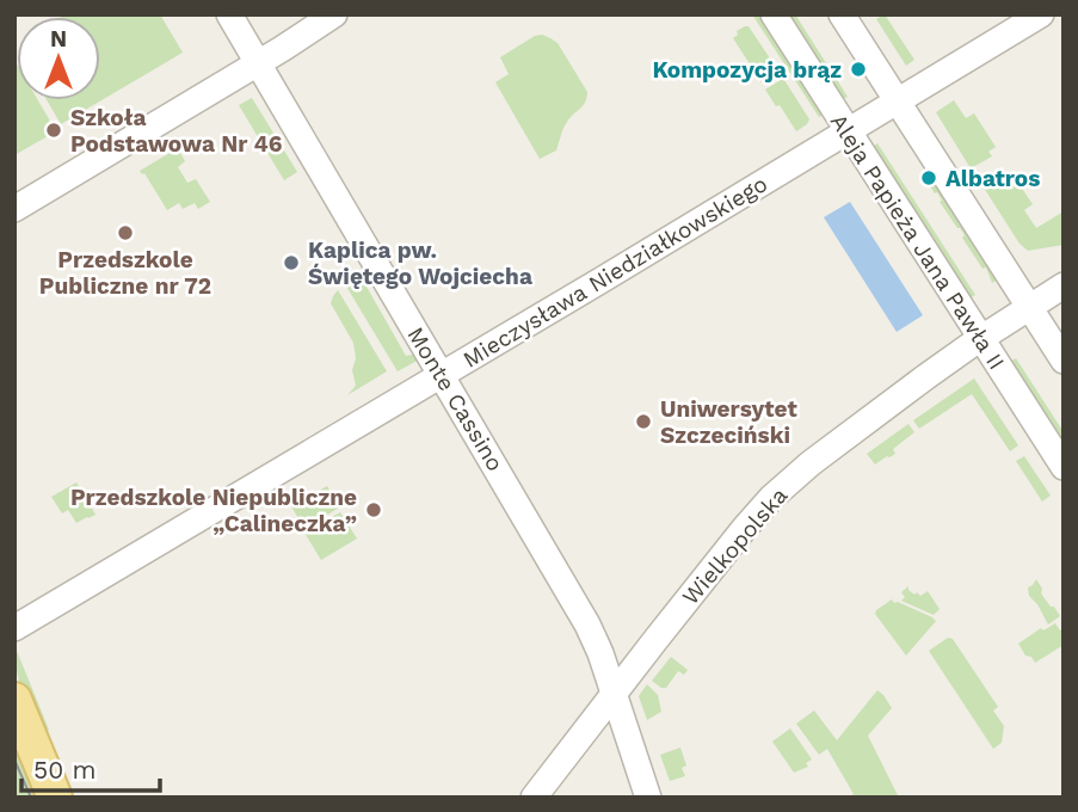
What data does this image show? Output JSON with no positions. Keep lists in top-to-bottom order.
{
  "streets": {
    "street": [
      "Aleja Papieża Jana Pawła II",
      "Mieczysława Niedziałkowskiego",
      "Monte Cassino",
      "Wielkopolska"
    ]
  },
  "crossings": [
    ["Aleja Papieża Jana Pawła II", "Mieczysława Niedziałkowskiego"],
    ["Aleja Papieża Jana Pawła II", "Wielkopolska"],
    ["Mieczysława Niedziałkowskiego", "Monte Cassino"],
    ["Monte Cassino", "Wielkopolska"]
  ],
  "places": [
    "Kompozycja brąz",
    "Szkoła Podstawowa Nr 46",
    "Albatros",
    "Przedszkole Publiczne nr 72",
    "Kaplica pw. Świętego Wojciecha",
    "Uniwersytet Szczeciński",
    "Przedszkole Niepubliczne „Calineczka”"
  ],
  "scale_bar": "50 m",
  "north": "top"
}
